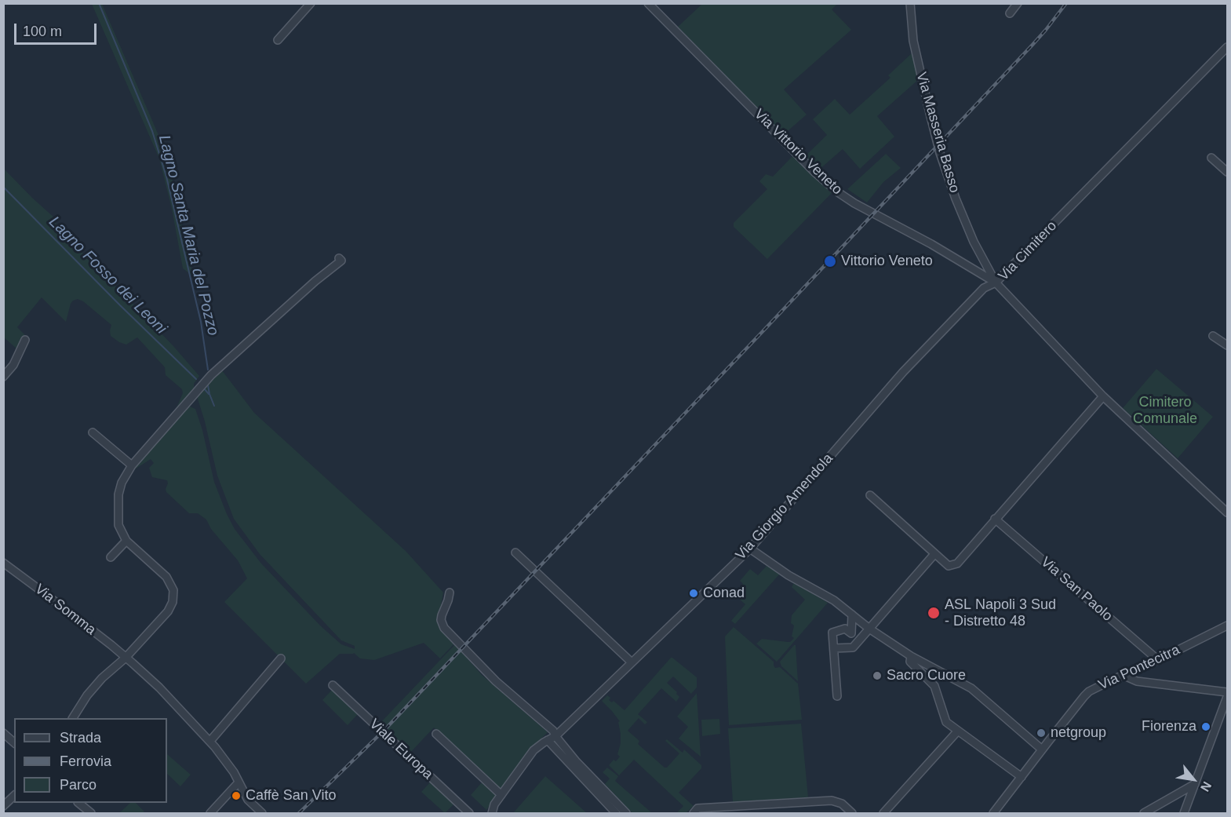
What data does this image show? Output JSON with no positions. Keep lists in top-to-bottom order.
{
  "streets": {
    "street": [
      "Via Masseria Basso",
      "Via Vittorio Veneto",
      "Via Cimitero",
      "Via Giorgio Amendola",
      "Via San Paolo",
      "Via Somma",
      "Via Pontecitra",
      "Viale Europa"
    ]
  },
  "crossings": [
    ["Via Masseria Basso", "Via Vittorio Veneto"],
    ["Via Masseria Basso", "Via Cimitero"],
    ["Via Masseria Basso", "Via Giorgio Amendola"],
    ["Via Vittorio Veneto", "Via Cimitero"],
    ["Via Vittorio Veneto", "Via Giorgio Amendola"],
    ["Via Cimitero", "Via Giorgio Amendola"],
    ["Via San Paolo", "Via Pontecitra"]
  ],
  "water": ["Lagno Santa Maria del Pozzo", "Lagno Fosso dei Leoni"],
  "parks": ["Cimitero Comunale"],
  "places": [
    "Vittorio Veneto",
    "Conad",
    "ASL Napoli 3 Sud - Distretto 48",
    "Sacro Cuore",
    "Fiorenza",
    "netgroup",
    "Caffè San Vito"
  ],
  "legend": ["Strada", "Ferrovia", "Parco"],
  "scale_bar": "100 m",
  "north": "bottom right"
}
